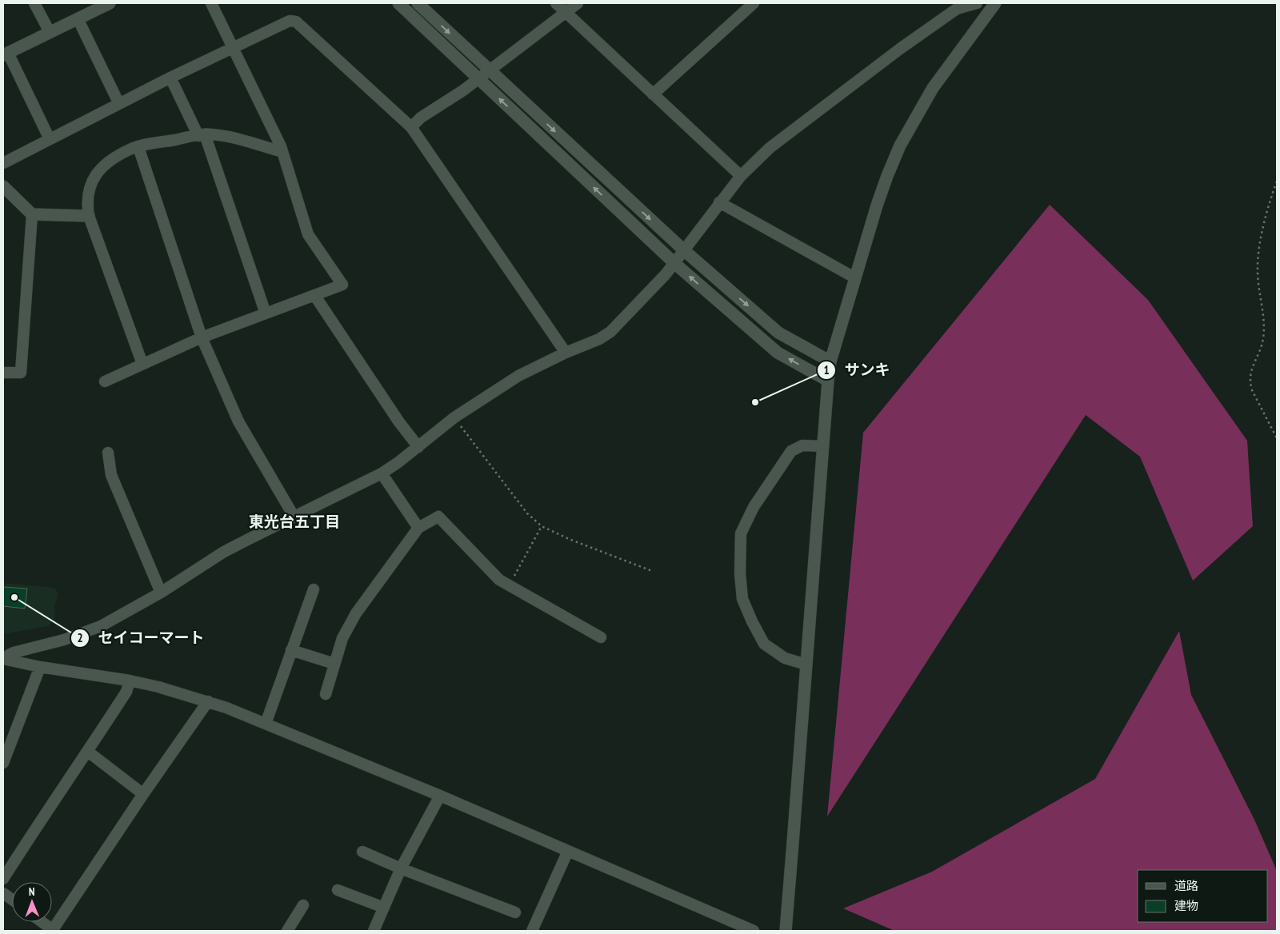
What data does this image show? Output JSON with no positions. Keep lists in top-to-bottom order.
{
  "districts": ["東光台五丁目"],
  "places": ["サンキ", "セイコーマート"],
  "legend": ["道路", "建物"],
  "north": "top"
}
